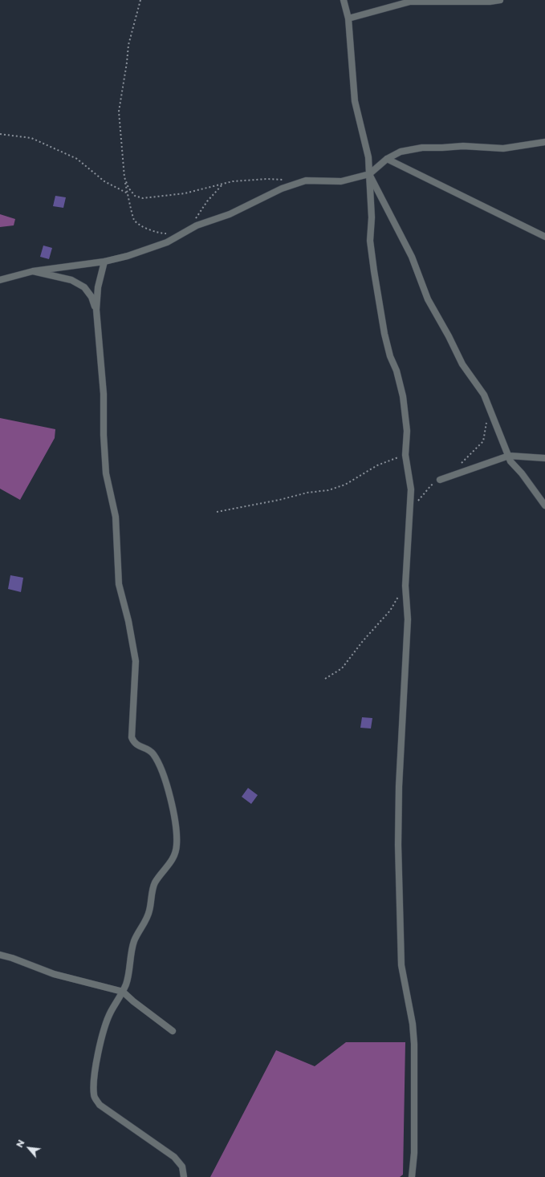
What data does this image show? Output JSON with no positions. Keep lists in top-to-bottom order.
{
  "north": "top left"
}
